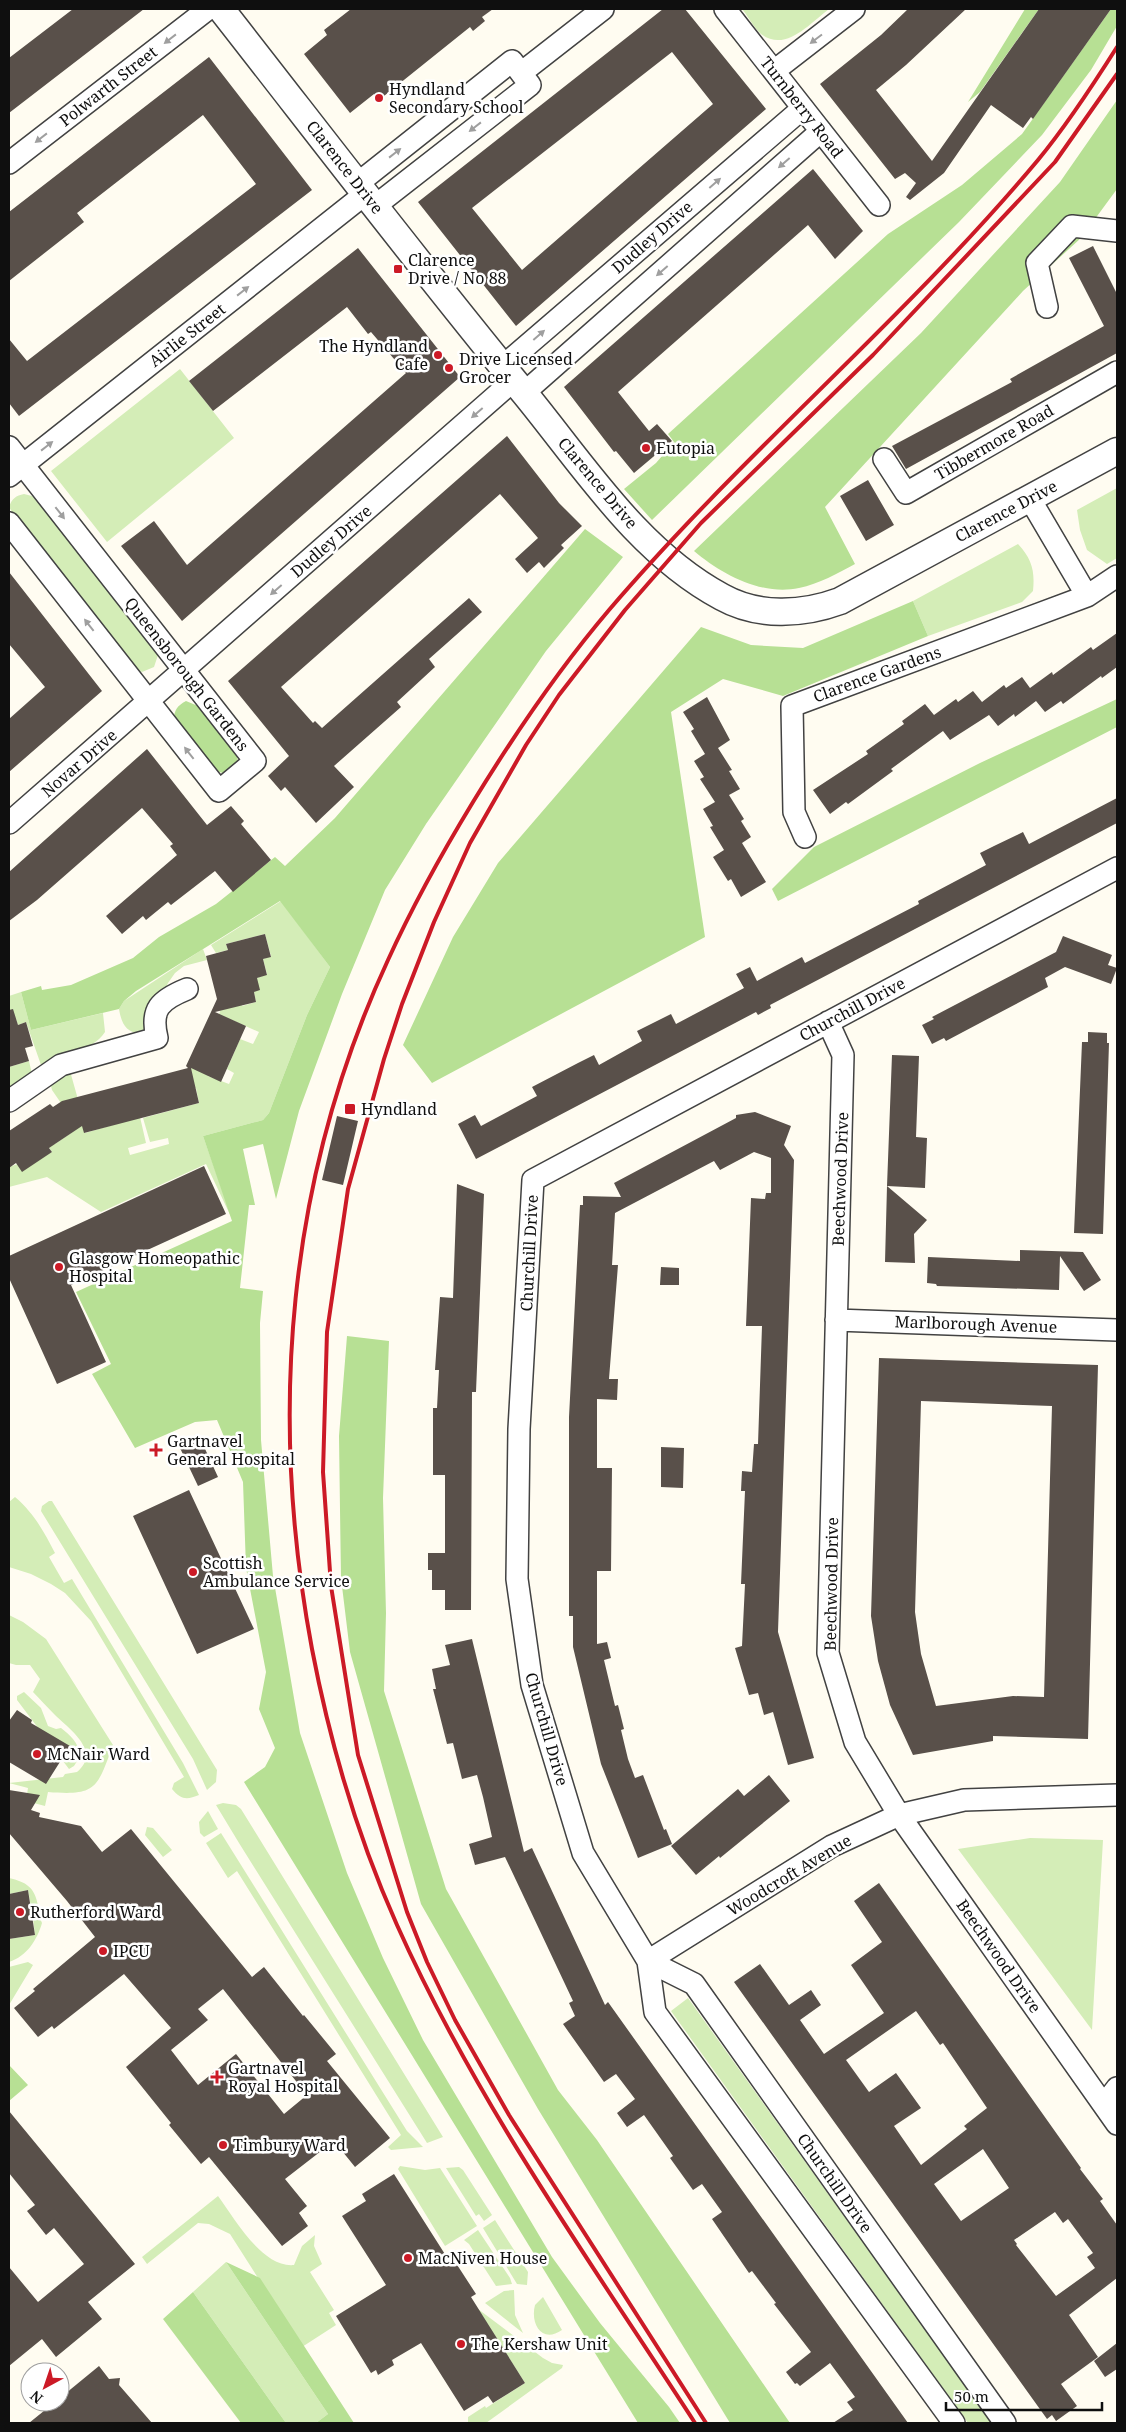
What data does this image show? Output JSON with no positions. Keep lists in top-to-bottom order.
{
  "streets": {
    "street": [
      "Polwarth Street",
      "Turnberry Road",
      "Clarence Drive",
      "Dudley Drive",
      "Airlie Street",
      "Tibbermore Road",
      "Queensborough Gardens",
      "Clarence Gardens",
      "Novar Drive",
      "Churchill Drive",
      "Beechwood Drive",
      "Marlborough Avenue",
      "Woodcroft Avenue"
    ]
  },
  "crossings": [
    ["Turnberry Road", "Dudley Drive"],
    ["Clarence Drive", "Dudley Drive"],
    ["Clarence Drive", "Airlie Street"],
    ["Dudley Drive", "Queensborough Gardens"],
    ["Dudley Drive", "Novar Drive"],
    ["Airlie Street", "Queensborough Gardens"],
    ["Queensborough Gardens", "Novar Drive"],
    ["Churchill Drive", "Beechwood Drive"],
    ["Churchill Drive", "Woodcroft Avenue"],
    ["Beechwood Drive", "Marlborough Avenue"],
    ["Beechwood Drive", "Woodcroft Avenue"]
  ],
  "one_way": ["Polwarth Street"],
  "places": {
    "other": [
      "Hyndland Secondary School",
      "The Hyndland Cafe",
      "Drive Licensed Grocer",
      "Eutopia",
      "Glasgow Homeopathic Hospital",
      "Scottish Ambulance Service",
      "McNair Ward",
      "Rutherford Ward",
      "IPCU",
      "Timbury Ward",
      "MacNiven House",
      "The Kershaw Unit"
    ],
    "transit": ["Clarence Drive / No 88", "Hyndland"],
    "health": ["Gartnavel General Hospital", "Gartnavel Royal Hospital"]
  },
  "scale_bar": "50 m",
  "north": "bottom left"
}
